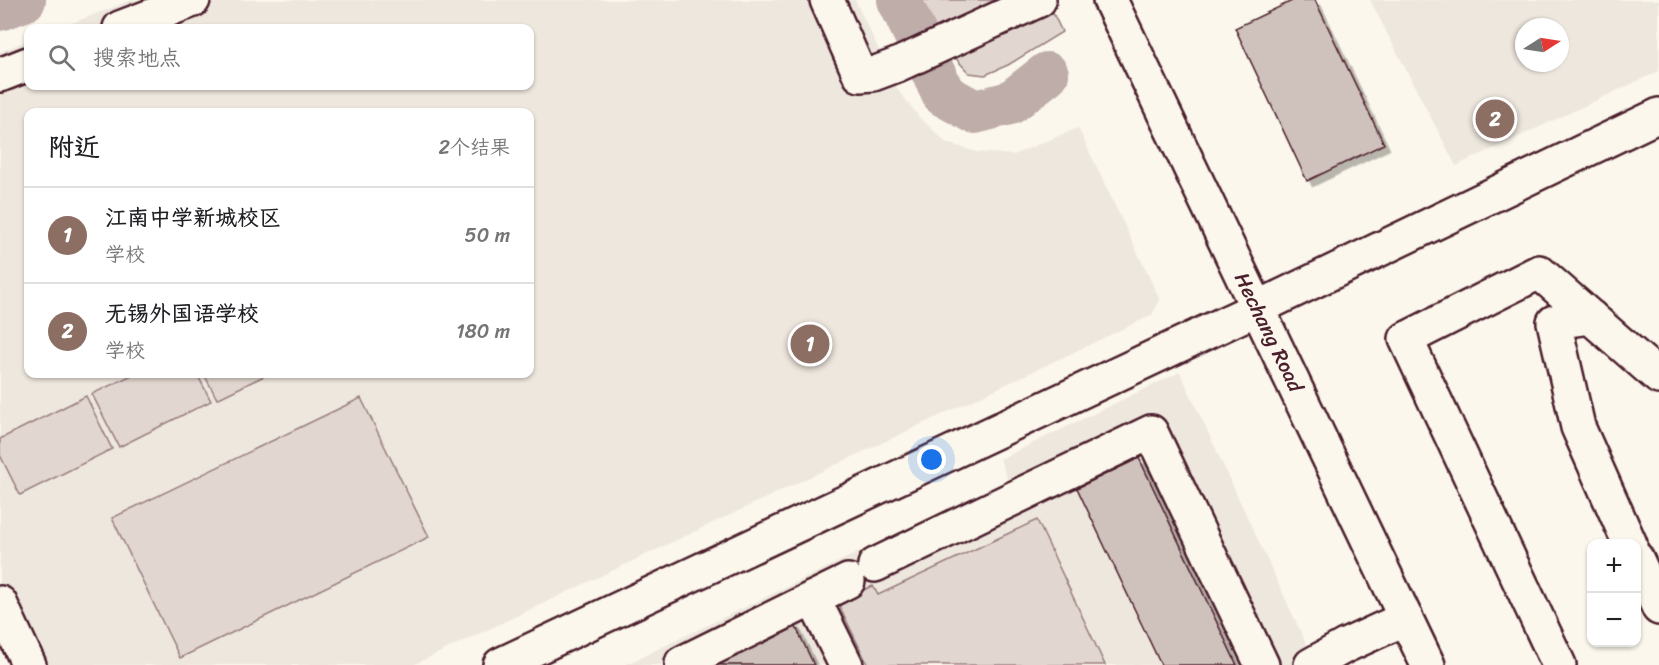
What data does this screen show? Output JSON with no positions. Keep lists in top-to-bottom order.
{
  "streets": {
    "street": ["Hechang Road"]
  },
  "north": "right",
  "page": {
    "search": "搜索地点",
    "pins": ["2", "1"],
    "heading": ["附近", "2个结果"],
    "list": [
      {
        "mark": "1",
        "name": "江南中学新城校区",
        "note": "学校",
        "value": "50 m"
      },
      {
        "mark": "2",
        "name": "无锡外国语学校",
        "note": "学校",
        "value": "180 m"
      }
    ],
    "map_buttons": ["+", "−"]
  }
}
